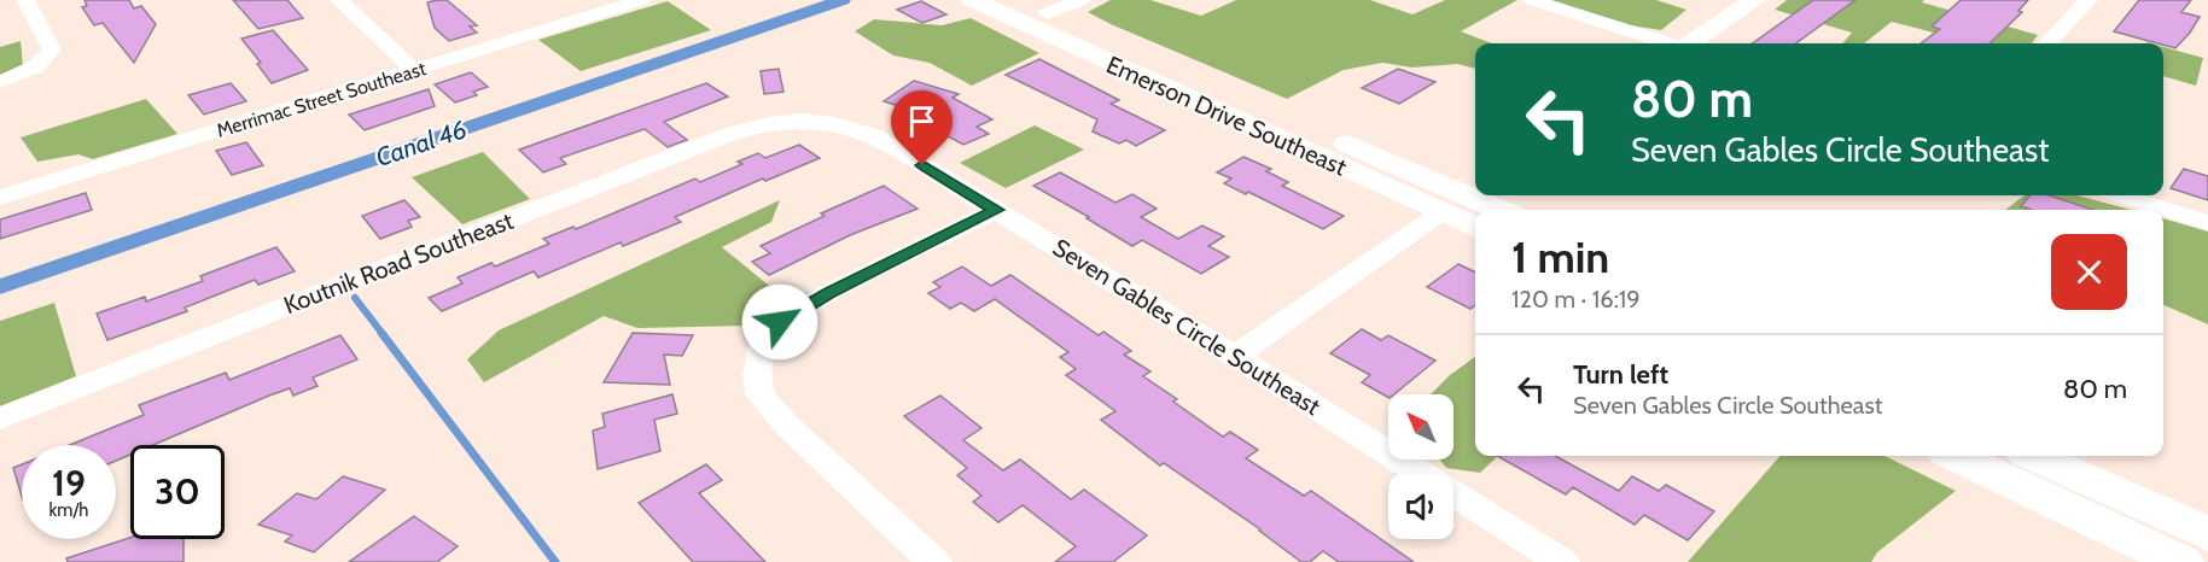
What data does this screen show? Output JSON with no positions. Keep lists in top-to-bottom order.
{
  "streets": {
    "street": [
      "Merrimac Street Southeast",
      "Emerson Drive Southeast",
      "Koutnik Road Southeast",
      "Seven Gables Circle Southeast"
    ]
  },
  "crossings": [
    ["Koutnik Road Southeast", "Seven Gables Circle Southeast"]
  ],
  "water": ["Canal 46"],
  "north": "top left",
  "page": {
    "turn": ["80 m", "Seven Gables Circle Southeast"],
    "heading": ["1 min", "120 m · 16:19"],
    "list": [
      {
        "name": "Turn left",
        "note": "Seven Gables Circle Southeast",
        "value": "80 m"
      }
    ],
    "speed": "19 km/h",
    "limit": "30"
  }
}
